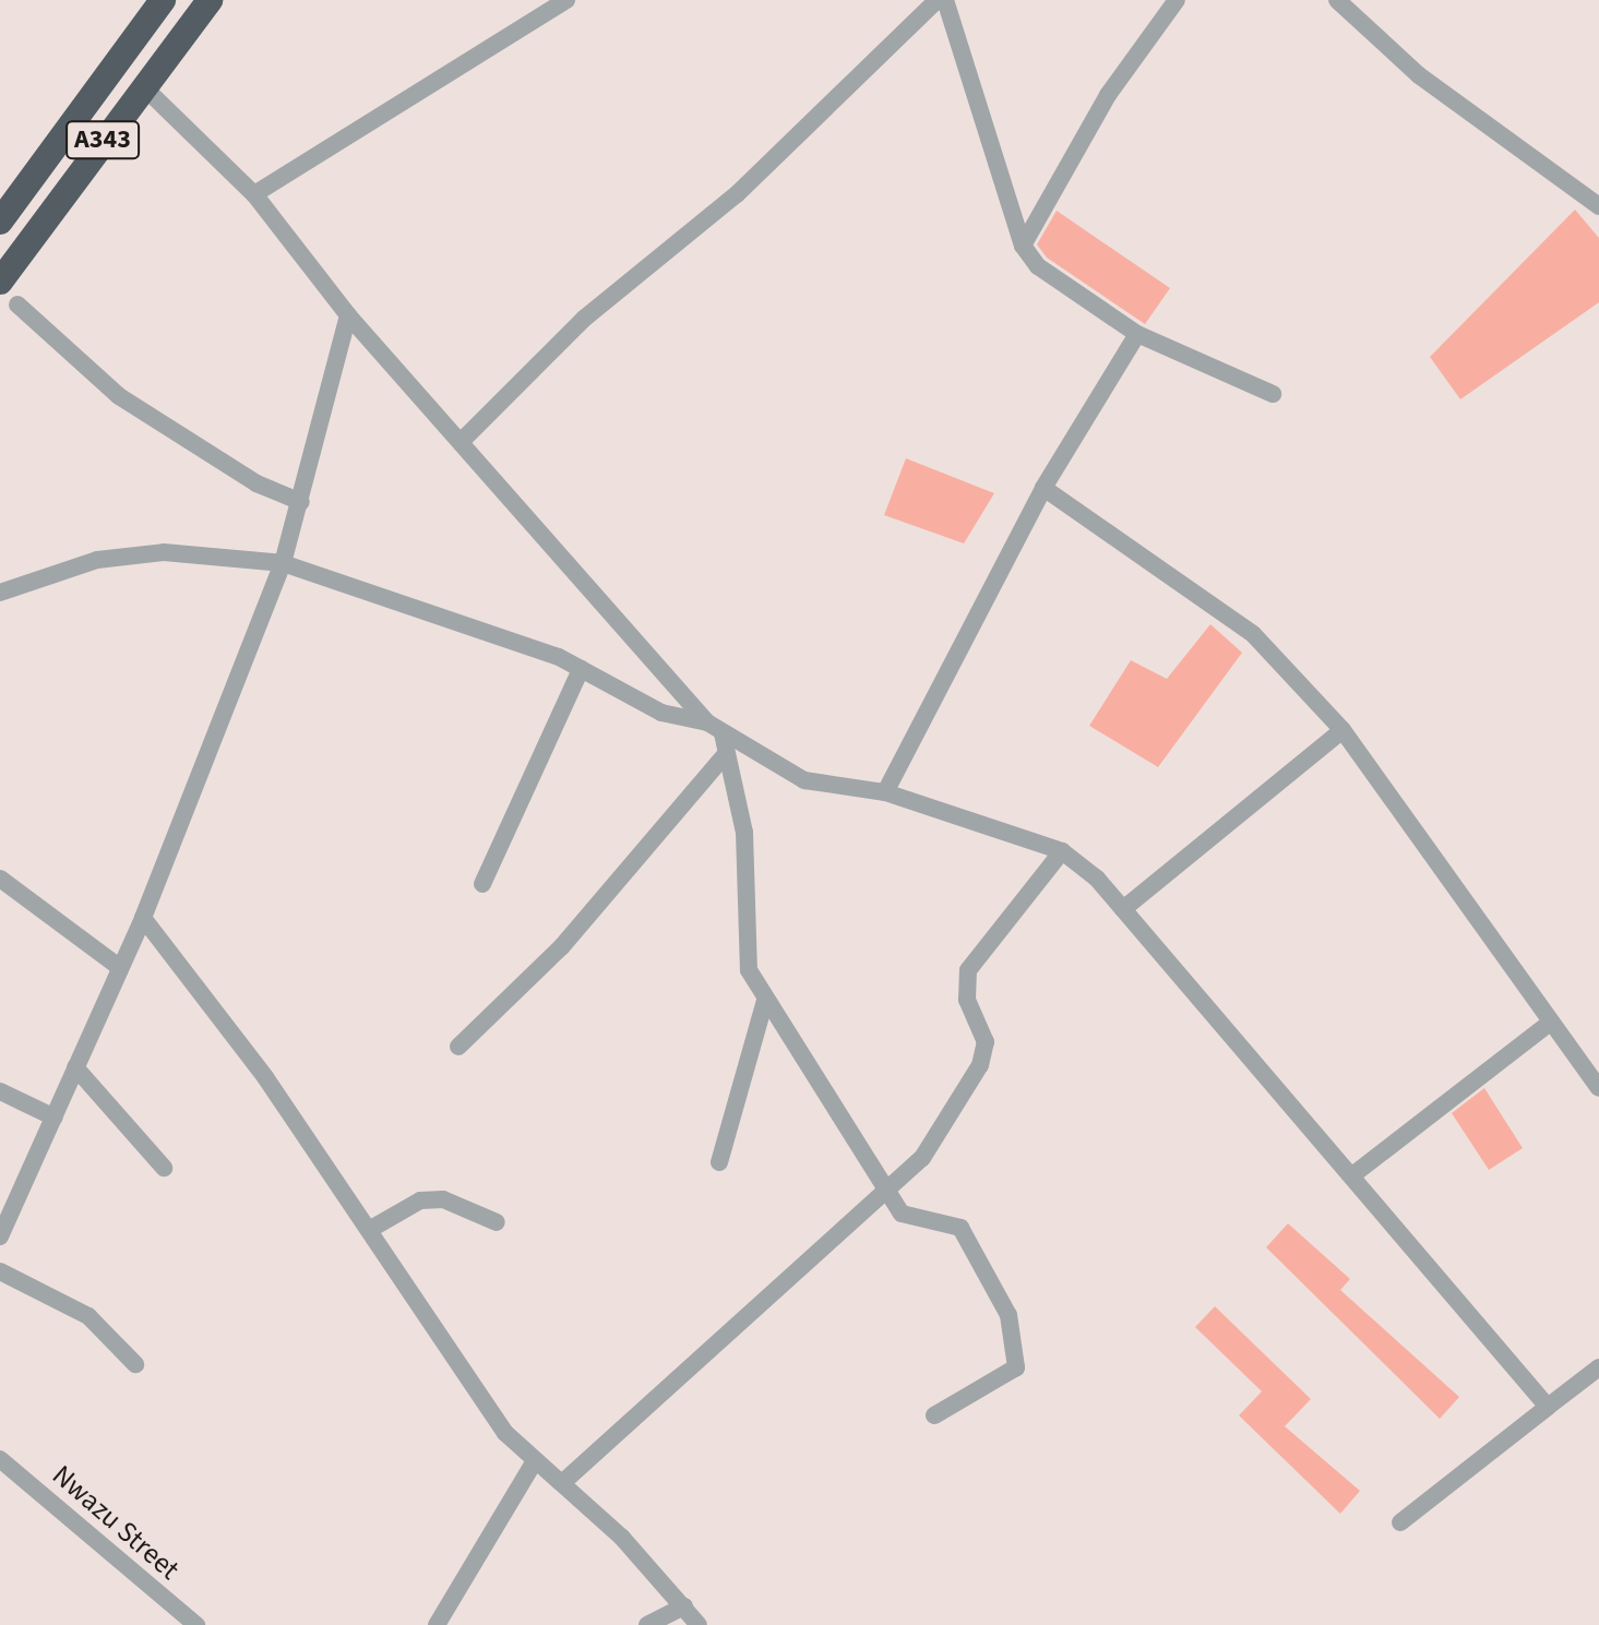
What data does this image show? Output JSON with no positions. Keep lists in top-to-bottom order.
{
  "streets": {
    "highway": ["A343"],
    "street": ["Nwazu Street"]
  }
}
